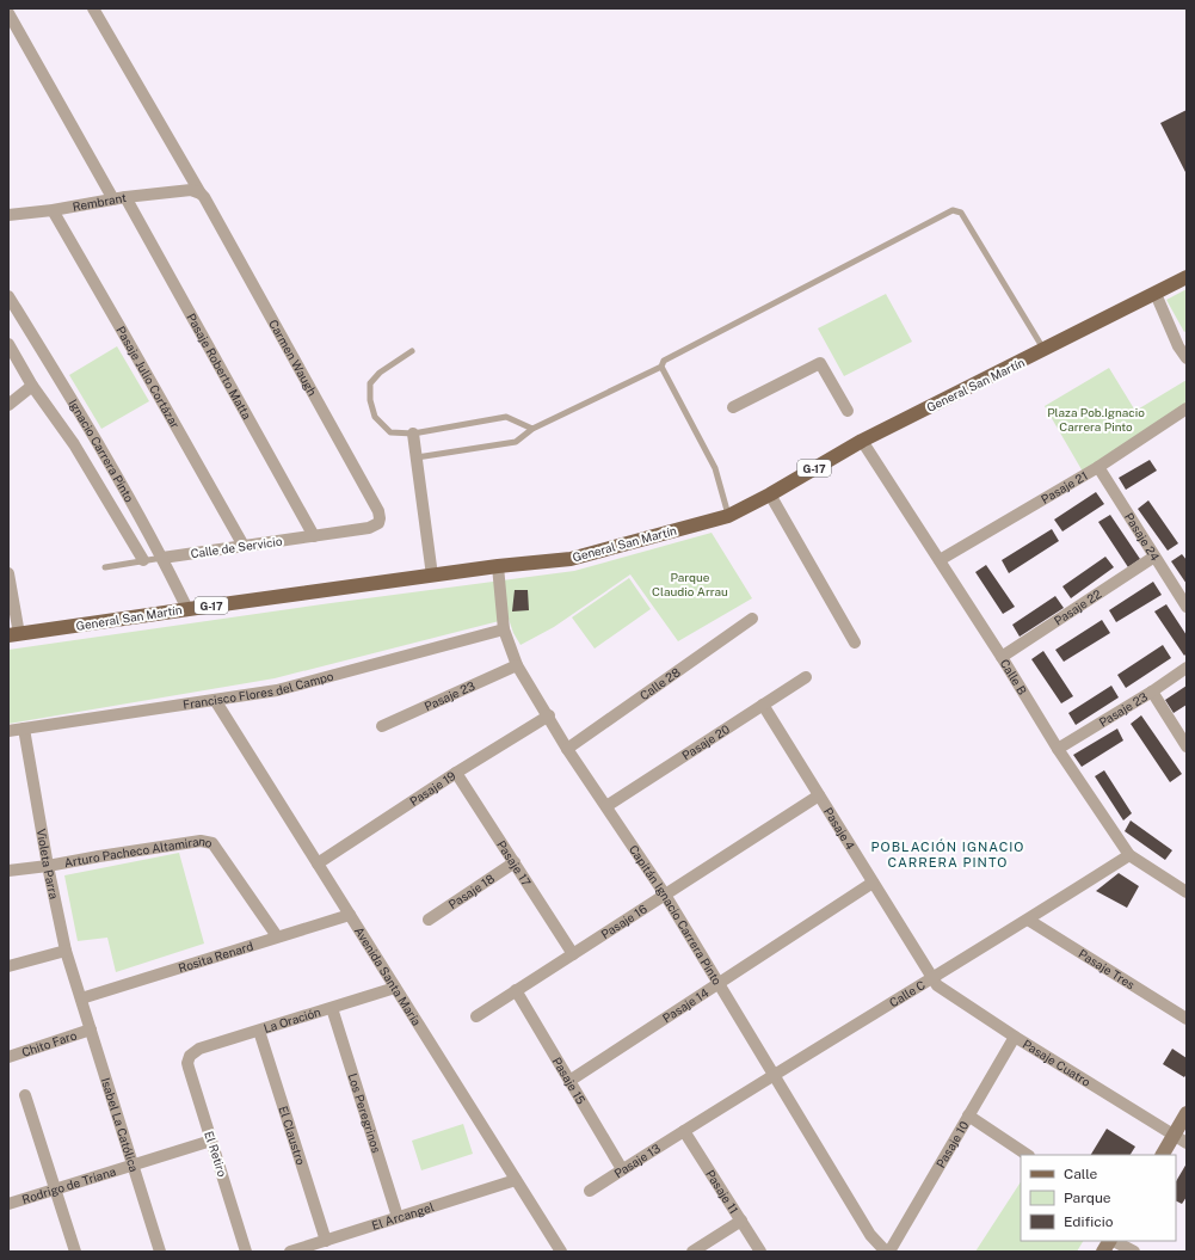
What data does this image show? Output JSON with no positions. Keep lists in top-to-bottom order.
{
  "streets": {
    "main road": ["General San Martín", "G-17"],
    "street": [
      "Rembrant",
      "Carmen Waugh",
      "Pasaje Roberto Matta",
      "Pasaje Julio Cortázar",
      "Ignacio Carrera Pinto",
      "Pasaje 21",
      "Pasaje 24",
      "Calle de Servicio",
      "Pasaje 22",
      "Calle B",
      "Calle 28",
      "Francisco Flores del Campo",
      "Pasaje 23",
      "Pasaje 20",
      "Pasaje 19",
      "Pasaje 4",
      "Arturo Pacheco Altamirano",
      "Pasaje 17",
      "Violeta Parra",
      "Pasaje 18",
      "Capitán Ignacio Carrera Pinto",
      "Pasaje 16",
      "Rosita Renard",
      "Pasaje Tres",
      "Avenida Santa María",
      "Calle C",
      "Pasaje 14",
      "La Oración",
      "Chito Faro",
      "Pasaje Cuatro",
      "Pasaje 15",
      "Los Peregrinos",
      "Isabel La Católica",
      "El Claustro",
      "Pasaje 10",
      "El Retiro",
      "Pasaje 13",
      "Rodrigo de Triana",
      "Pasaje 11",
      "El Arcangel"
    ]
  },
  "crossings": [
    ["Rembrant", "Carmen Waugh"],
    ["Rembrant", "Pasaje Roberto Matta"],
    ["Rembrant", "Pasaje Julio Cortázar"],
    ["Carmen Waugh", "Calle de Servicio"],
    ["Pasaje Roberto Matta", "Calle de Servicio"],
    ["Pasaje Julio Cortázar", "Calle de Servicio"],
    ["General San Martín", "Ignacio Carrera Pinto"],
    ["General San Martín", "Calle B"],
    ["General San Martín", "Capitán Ignacio Carrera Pinto"],
    ["Ignacio Carrera Pinto", "Calle de Servicio"],
    ["Pasaje 21", "Pasaje 24"],
    ["Pasaje 21", "Calle B"],
    ["Pasaje 24", "Pasaje 22"],
    ["Pasaje 22", "Calle B"],
    ["Calle B", "Pasaje 23"],
    ["Calle B", "Calle C"],
    ["Calle 28", "Capitán Ignacio Carrera Pinto"],
    ["Francisco Flores del Campo", "Violeta Parra"],
    ["Francisco Flores del Campo", "Capitán Ignacio Carrera Pinto"],
    ["Francisco Flores del Campo", "Avenida Santa María"],
    ["Pasaje 23", "Capitán Ignacio Carrera Pinto"],
    ["Pasaje 20", "Pasaje 4"],
    ["Pasaje 20", "Capitán Ignacio Carrera Pinto"],
    ["Pasaje 19", "Pasaje 17"],
    ["Pasaje 19", "Capitán Ignacio Carrera Pinto"],
    ["Pasaje 19", "Avenida Santa María"],
    ["Pasaje 4", "Pasaje 16"],
    ["Pasaje 4", "Calle C"],
    ["Pasaje 4", "Pasaje 14"],
    ["Pasaje 4", "Pasaje Cuatro"],
    ["Arturo Pacheco Altamirano", "Violeta Parra"],
    ["Arturo Pacheco Altamirano", "Rosita Renard"],
    ["Pasaje 17", "Pasaje 18"],
    ["Pasaje 17", "Pasaje 16"],
    ["Violeta Parra", "Rosita Renard"],
    ["Violeta Parra", "Isabel La Católica"],
    ["Capitán Ignacio Carrera Pinto", "Pasaje 16"],
    ["Capitán Ignacio Carrera Pinto", "Calle C"],
    ["Capitán Ignacio Carrera Pinto", "Pasaje 14"],
    ["Capitán Ignacio Carrera Pinto", "Pasaje 10"],
    ["Pasaje 16", "Pasaje 15"],
    ["Rosita Renard", "Avenida Santa María"],
    ["Rosita Renard", "Isabel La Católica"],
    ["Pasaje Tres", "Calle C"],
    ["Avenida Santa María", "La Oración"],
    ["Avenida Santa María", "El Arcangel"],
    ["Calle C", "Pasaje Cuatro"],
    ["Calle C", "Pasaje 13"],
    ["Calle C", "Pasaje 11"],
    ["Pasaje 14", "Pasaje 15"],
    ["La Oración", "Los Peregrinos"],
    ["La Oración", "El Claustro"],
    ["La Oración", "El Retiro"],
    ["Chito Faro", "Isabel La Católica"],
    ["Pasaje Cuatro", "Pasaje 10"],
    ["Pasaje 15", "Pasaje 13"],
    ["Los Peregrinos", "El Arcangel"],
    ["Isabel La Católica", "Rodrigo de Triana"],
    ["El Claustro", "El Arcangel"],
    ["El Retiro", "Rodrigo de Triana"],
    ["Pasaje 13", "Pasaje 11"]
  ],
  "districts": ["POBLACIÓN IGNACIO CARRERA PINTO"],
  "parks": ["Plaza Pob.Ignacio Carrera Pinto", "Parque Claudio Arrau"],
  "legend": ["Calle", "Parque", "Edificio"]
}
